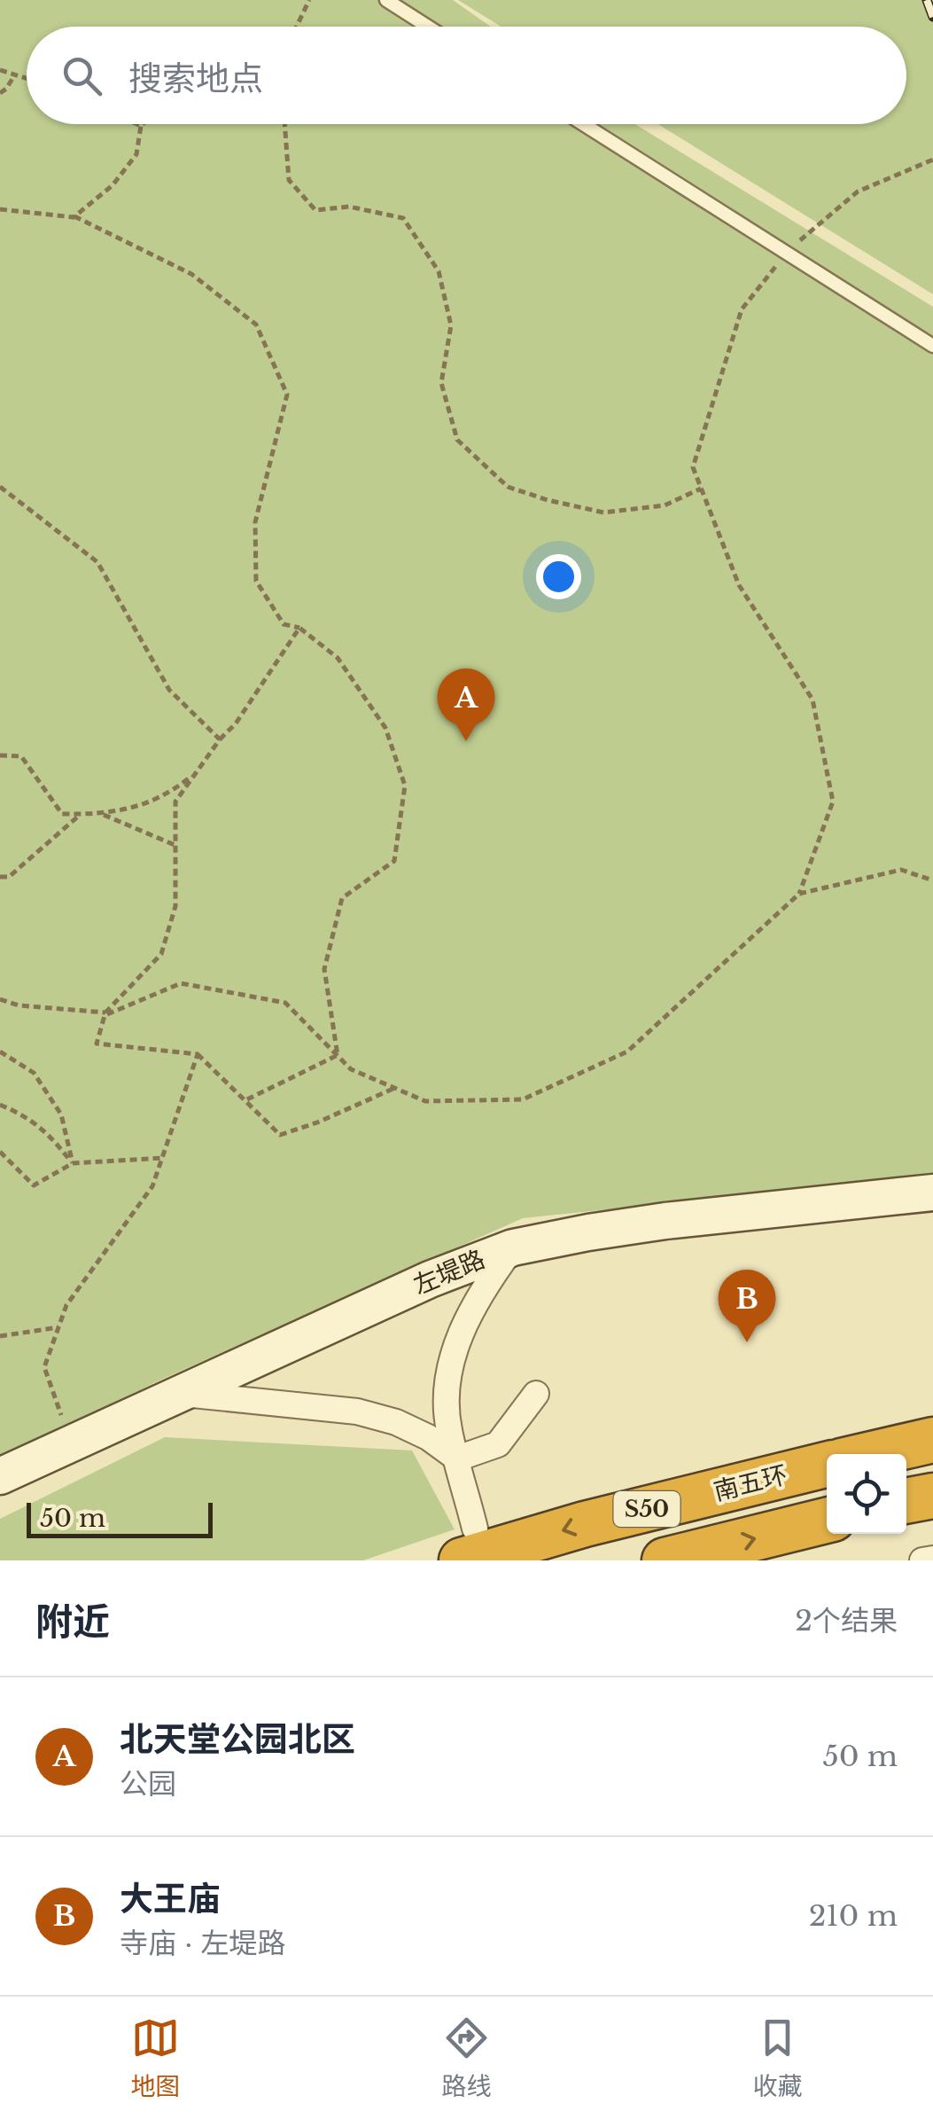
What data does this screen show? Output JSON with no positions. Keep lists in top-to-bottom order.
{
  "streets": {
    "highway": ["南五环", "S50"],
    "main road": ["左堤路"]
  },
  "scale_bar": "50 m",
  "page": {
    "search": "搜索地点",
    "pins": ["A", "B"],
    "scale": "50 m",
    "heading": ["附近", "2个结果"],
    "list": [
      {
        "mark": "A",
        "name": "北天堂公园北区",
        "note": "公园",
        "value": "50 m"
      },
      {
        "mark": "B",
        "name": "大王庙",
        "note": "寺庙 · 左堤路",
        "value": "210 m"
      }
    ],
    "nav": ["地图", "路线", "收藏"]
  }
}
